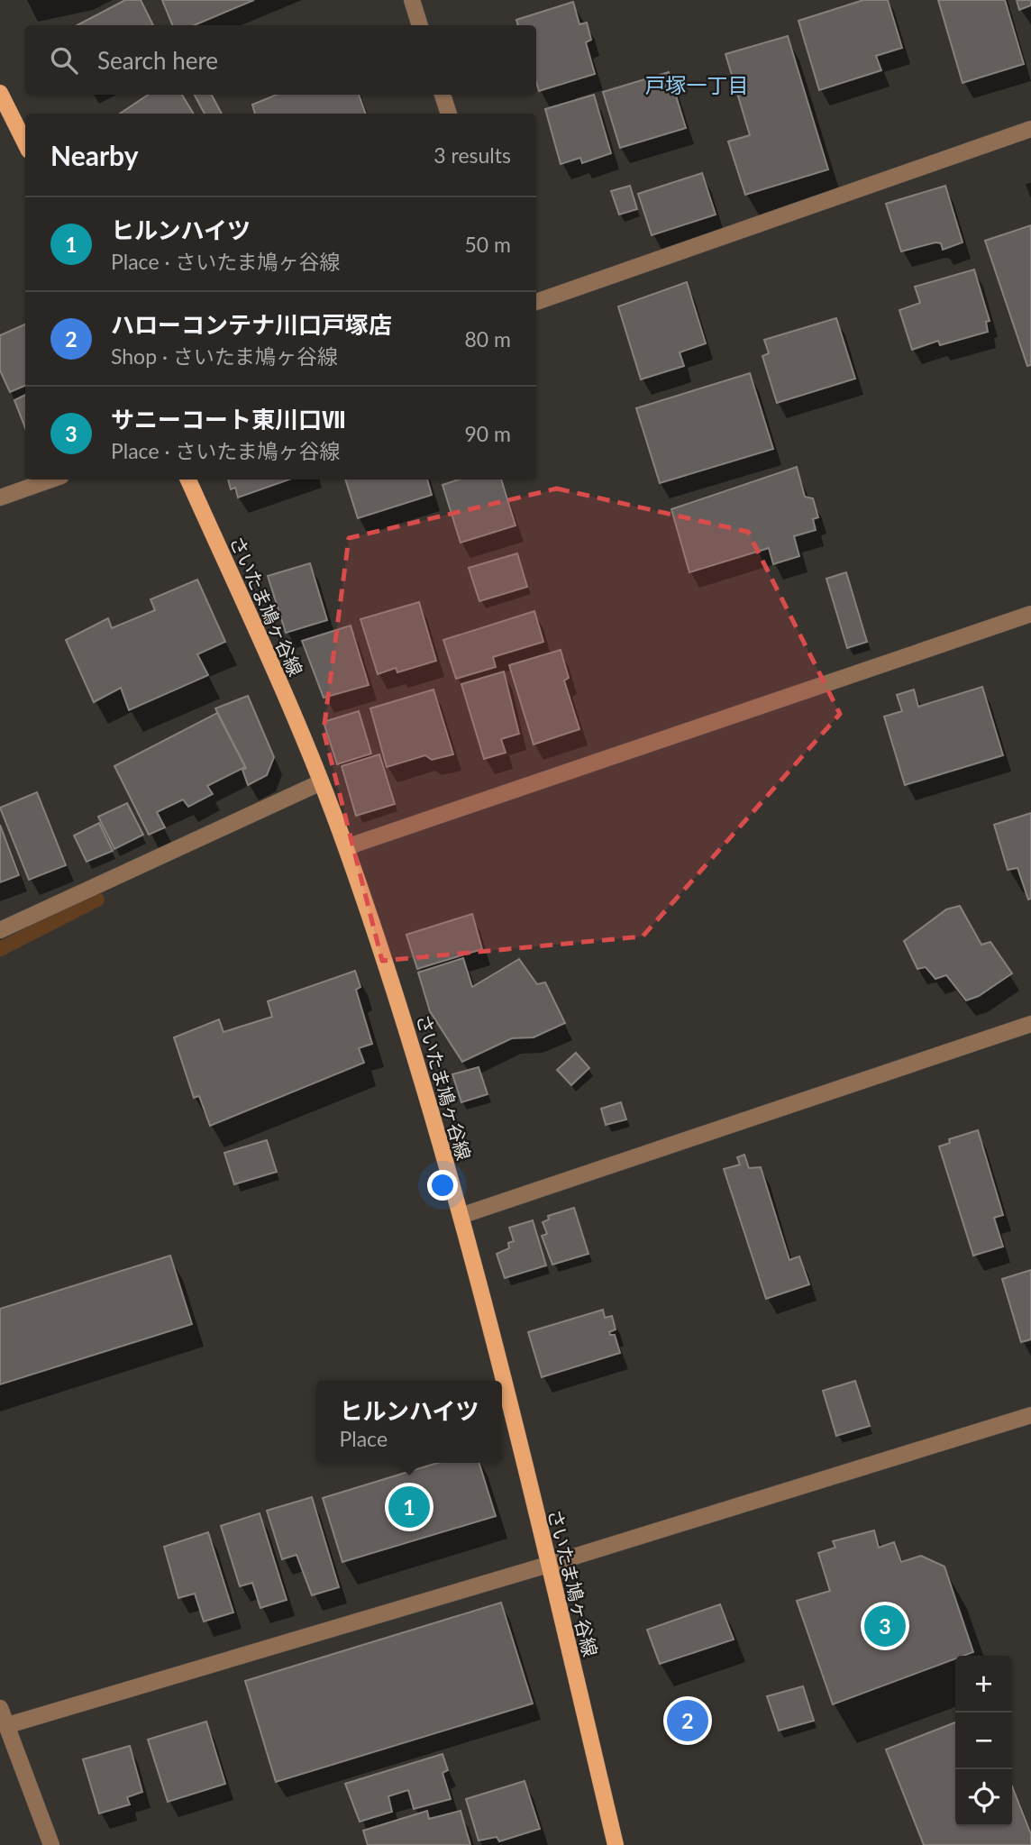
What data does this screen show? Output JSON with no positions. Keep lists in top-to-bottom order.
{
  "streets": {
    "main road": ["さいたま鳩ヶ谷線"]
  },
  "districts": ["戸塚一丁目"],
  "page": {
    "search": "Search here",
    "heading": ["Nearby", "3 results"],
    "list": [
      {
        "mark": "1",
        "name": "ヒルンハイツ",
        "note": "Place · さいたま鳩ヶ谷線",
        "value": "50 m"
      },
      {
        "mark": "2",
        "name": "ハローコンテナ川口戸塚店",
        "note": "Shop · さいたま鳩ヶ谷線",
        "value": "80 m"
      },
      {
        "mark": "3",
        "name": "サニーコート東川口Ⅶ",
        "note": "Place · さいたま鳩ヶ谷線",
        "value": "90 m"
      }
    ],
    "popup": ["ヒルンハイツ", "Place"],
    "pins": ["1", "3", "2"],
    "map_buttons": ["+", "−"]
  }
}
